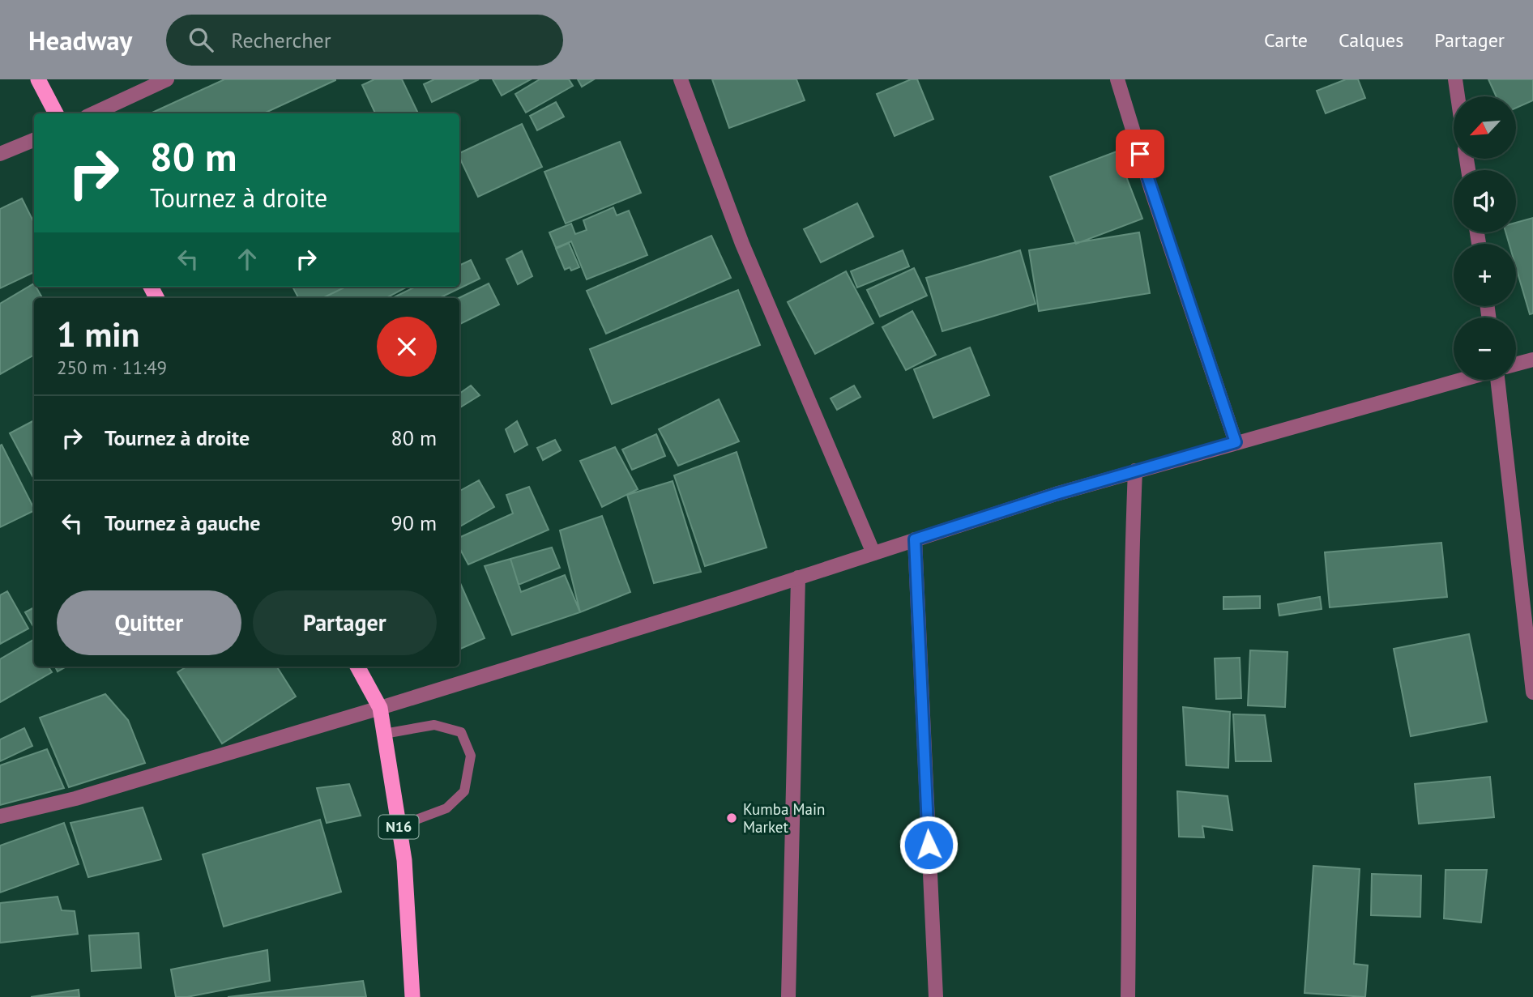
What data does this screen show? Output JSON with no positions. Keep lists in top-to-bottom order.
{
  "streets": {
    "highway": ["N16"]
  },
  "places": ["Kumba Main Market"],
  "north": "bottom left",
  "page": {
    "header": "Headway",
    "search": "Rechercher",
    "nav": ["Carte", "Calques", "Partager"],
    "map_buttons": ["+", "−"],
    "turn": ["80 m", "Tournez à droite"],
    "heading": ["1 min", "250 m · 11:49"],
    "list": [
      {
        "name": "Tournez à droite",
        "value": "80 m"
      },
      {
        "name": "Tournez à gauche",
        "value": "90 m"
      }
    ],
    "buttons": ["Quitter", "Partager"]
  }
}
